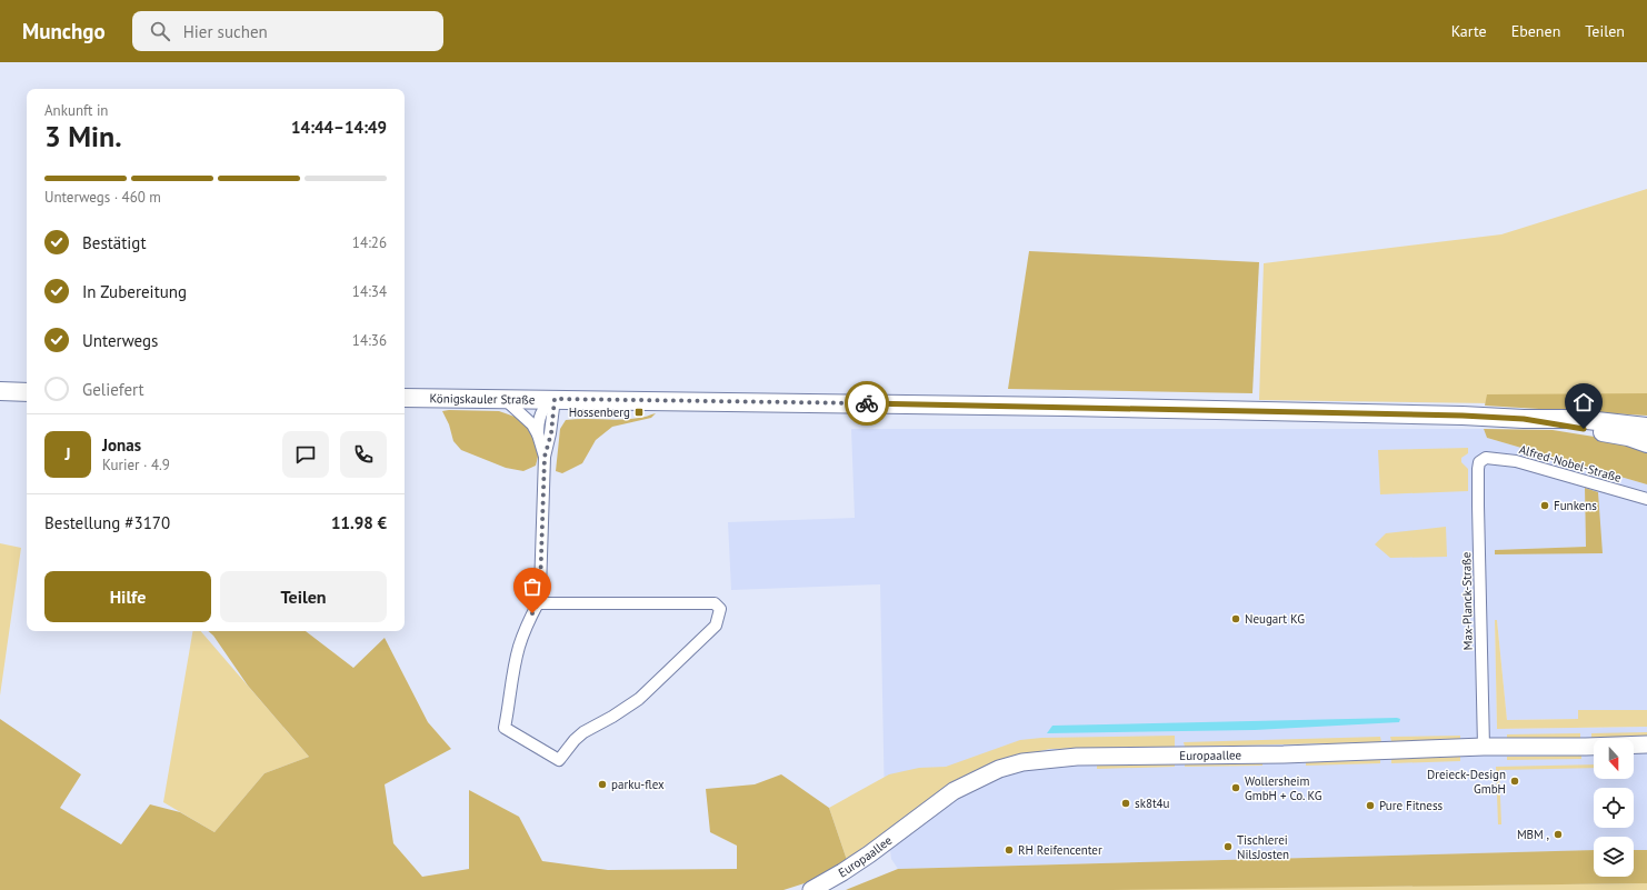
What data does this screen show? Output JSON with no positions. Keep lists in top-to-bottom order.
{
  "streets": {
    "main road": ["Königskauler Straße", "Europaallee"],
    "street": ["Alfred-Nobel-Straße", "Max-Planck-Straße"]
  },
  "crossings": [
    ["Alfred-Nobel-Straße", "Max-Planck-Straße"],
    ["Max-Planck-Straße", "Europaallee"]
  ],
  "places": {
    "transit": ["Hossenberg"],
    "other": [
      "Funkens",
      "Neugart KG",
      "Dreieck-Design GmbH",
      "parku-flex",
      "Wollersheim GmbH + Co. KG",
      "sk8t4u",
      "Pure Fitness",
      "MBM ,",
      "Tischlerei NilsJosten",
      "RH Reifencenter"
    ]
  },
  "north": "bottom",
  "page": {
    "header": "Munchgo",
    "search": "Hier suchen",
    "nav": ["Karte", "Ebenen", "Teilen"],
    "heading": ["3 Min.", "Ankunft in", "14:44–14:49"],
    "panel": [
      "Jonas",
      "Kurier · 4.9",
      "Bestellung #3170",
      "11.98 €"
    ],
    "bar": "Unterwegs · 460 m",
    "list": [
      ["Bestätigt", "14:26"],
      ["In Zubereitung", "14:34"],
      ["Unterwegs", "14:36"],
      "Geliefert"
    ],
    "round": "J",
    "buttons": ["Hilfe", "Teilen"]
  }
}
